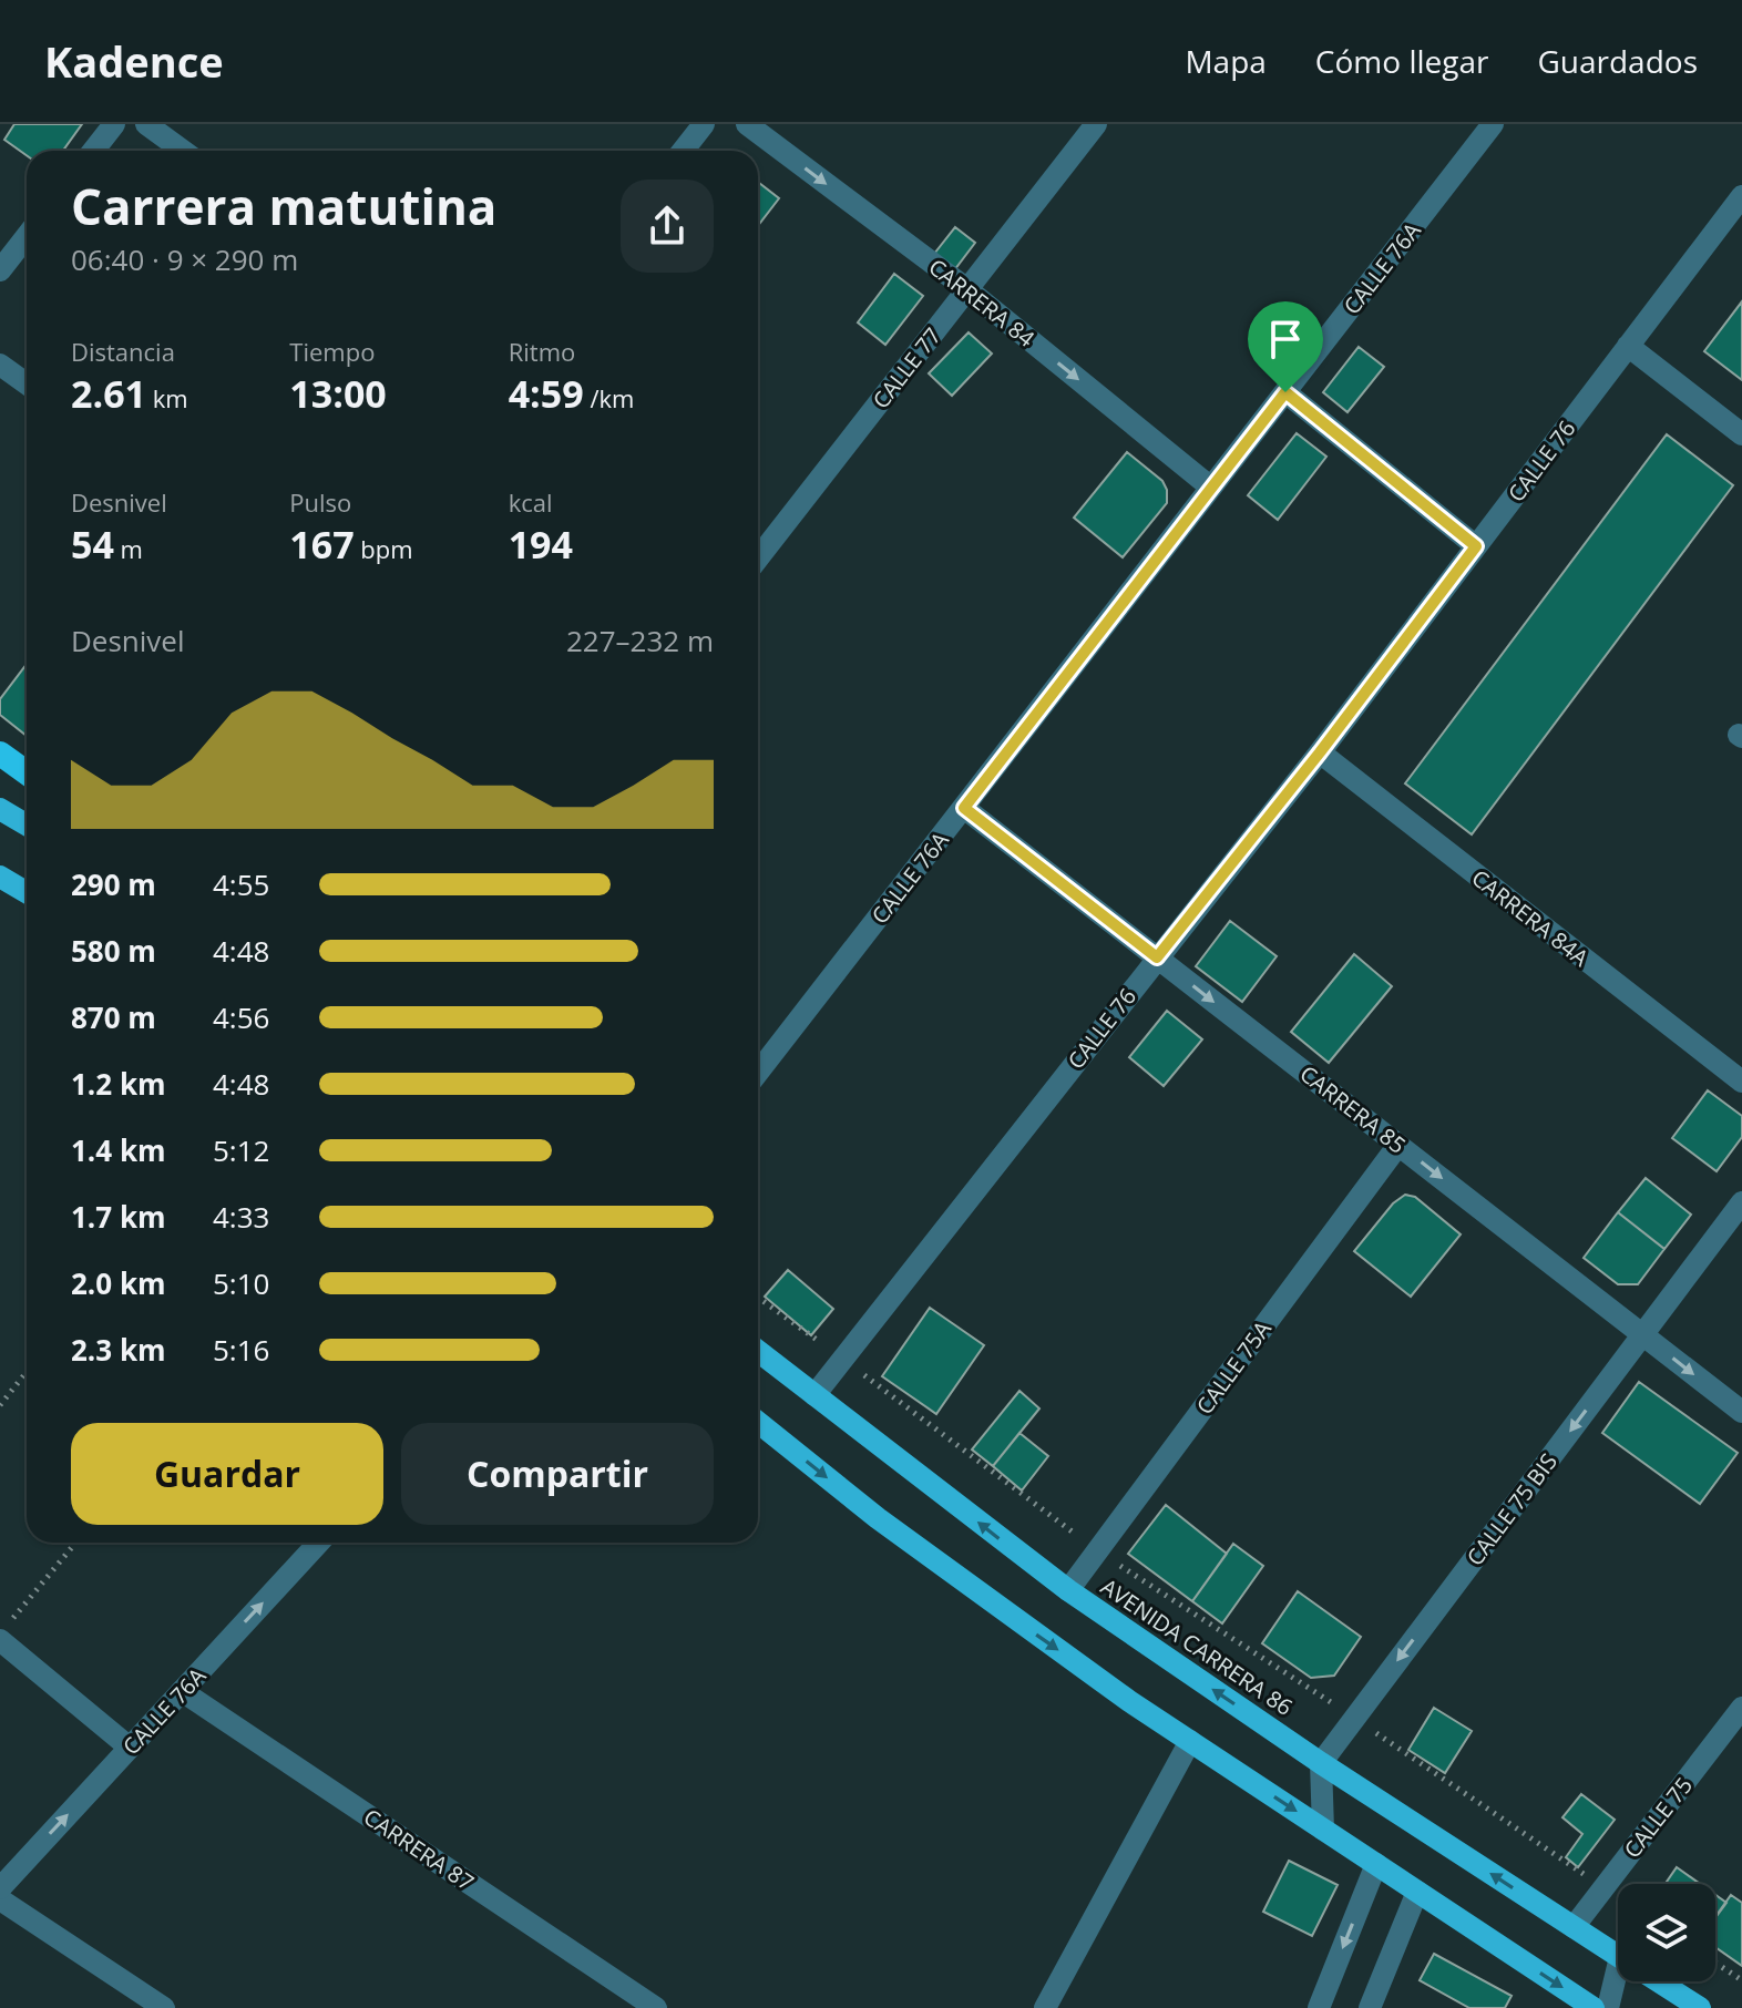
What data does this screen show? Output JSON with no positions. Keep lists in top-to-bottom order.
{
  "streets": {
    "main road": ["AVENIDA CARRERA 86"],
    "street": [
      "CALLE 76A",
      "CARRERA 84",
      "CALLE 77",
      "CALLE 76",
      "CARRERA 84A",
      "CARRERA 85",
      "CALLE 75A",
      "CALLE 75 BIS",
      "CALLE 75",
      "CARRERA 87"
    ]
  },
  "crossings": [
    ["CALLE 76A", "CARRERA 84"],
    ["CALLE 76A", "CARRERA 85"],
    ["CALLE 76A", "CARRERA 87"],
    ["CARRERA 84", "CALLE 77"],
    ["CALLE 76", "CARRERA 84A"],
    ["CALLE 76", "CARRERA 85"],
    ["CALLE 76", "AVENIDA CARRERA 86"],
    ["CARRERA 85", "CALLE 75A"],
    ["CARRERA 85", "CALLE 75 BIS"],
    ["CALLE 75A", "AVENIDA CARRERA 86"],
    ["CALLE 75 BIS", "AVENIDA CARRERA 86"],
    ["AVENIDA CARRERA 86", "CALLE 75"]
  ],
  "one_way": ["CARRERA 84", "CARRERA 85", "CALLE 75 BIS"],
  "page": {
    "header": "Kadence",
    "nav": ["Mapa", "Cómo llegar", "Guardados"],
    "heading": ["Carrera matutina", "06:40 · 9 × 290 m"],
    "stats": [
      ["Distancia", "2.61 km"],
      ["Tiempo", "13:00"],
      ["Ritmo", "4:59 /km"],
      ["Desnivel", "54 m"],
      ["Pulso", "167 bpm"],
      ["kcal", "194"]
    ],
    "chart": ["Desnivel", "227–232 m"],
    "list": [
      {
        "name": "290 m",
        "note": "4:55"
      },
      {
        "name": "580 m",
        "note": "4:48"
      },
      {
        "name": "870 m",
        "note": "4:56"
      },
      {
        "name": "1.2 km",
        "note": "4:48"
      },
      {
        "name": "1.4 km",
        "note": "5:12"
      },
      {
        "name": "1.7 km",
        "note": "4:33"
      },
      {
        "name": "2.0 km",
        "note": "5:10"
      },
      {
        "name": "2.3 km",
        "note": "5:16"
      }
    ],
    "buttons": ["Guardar", "Compartir"]
  }
}
